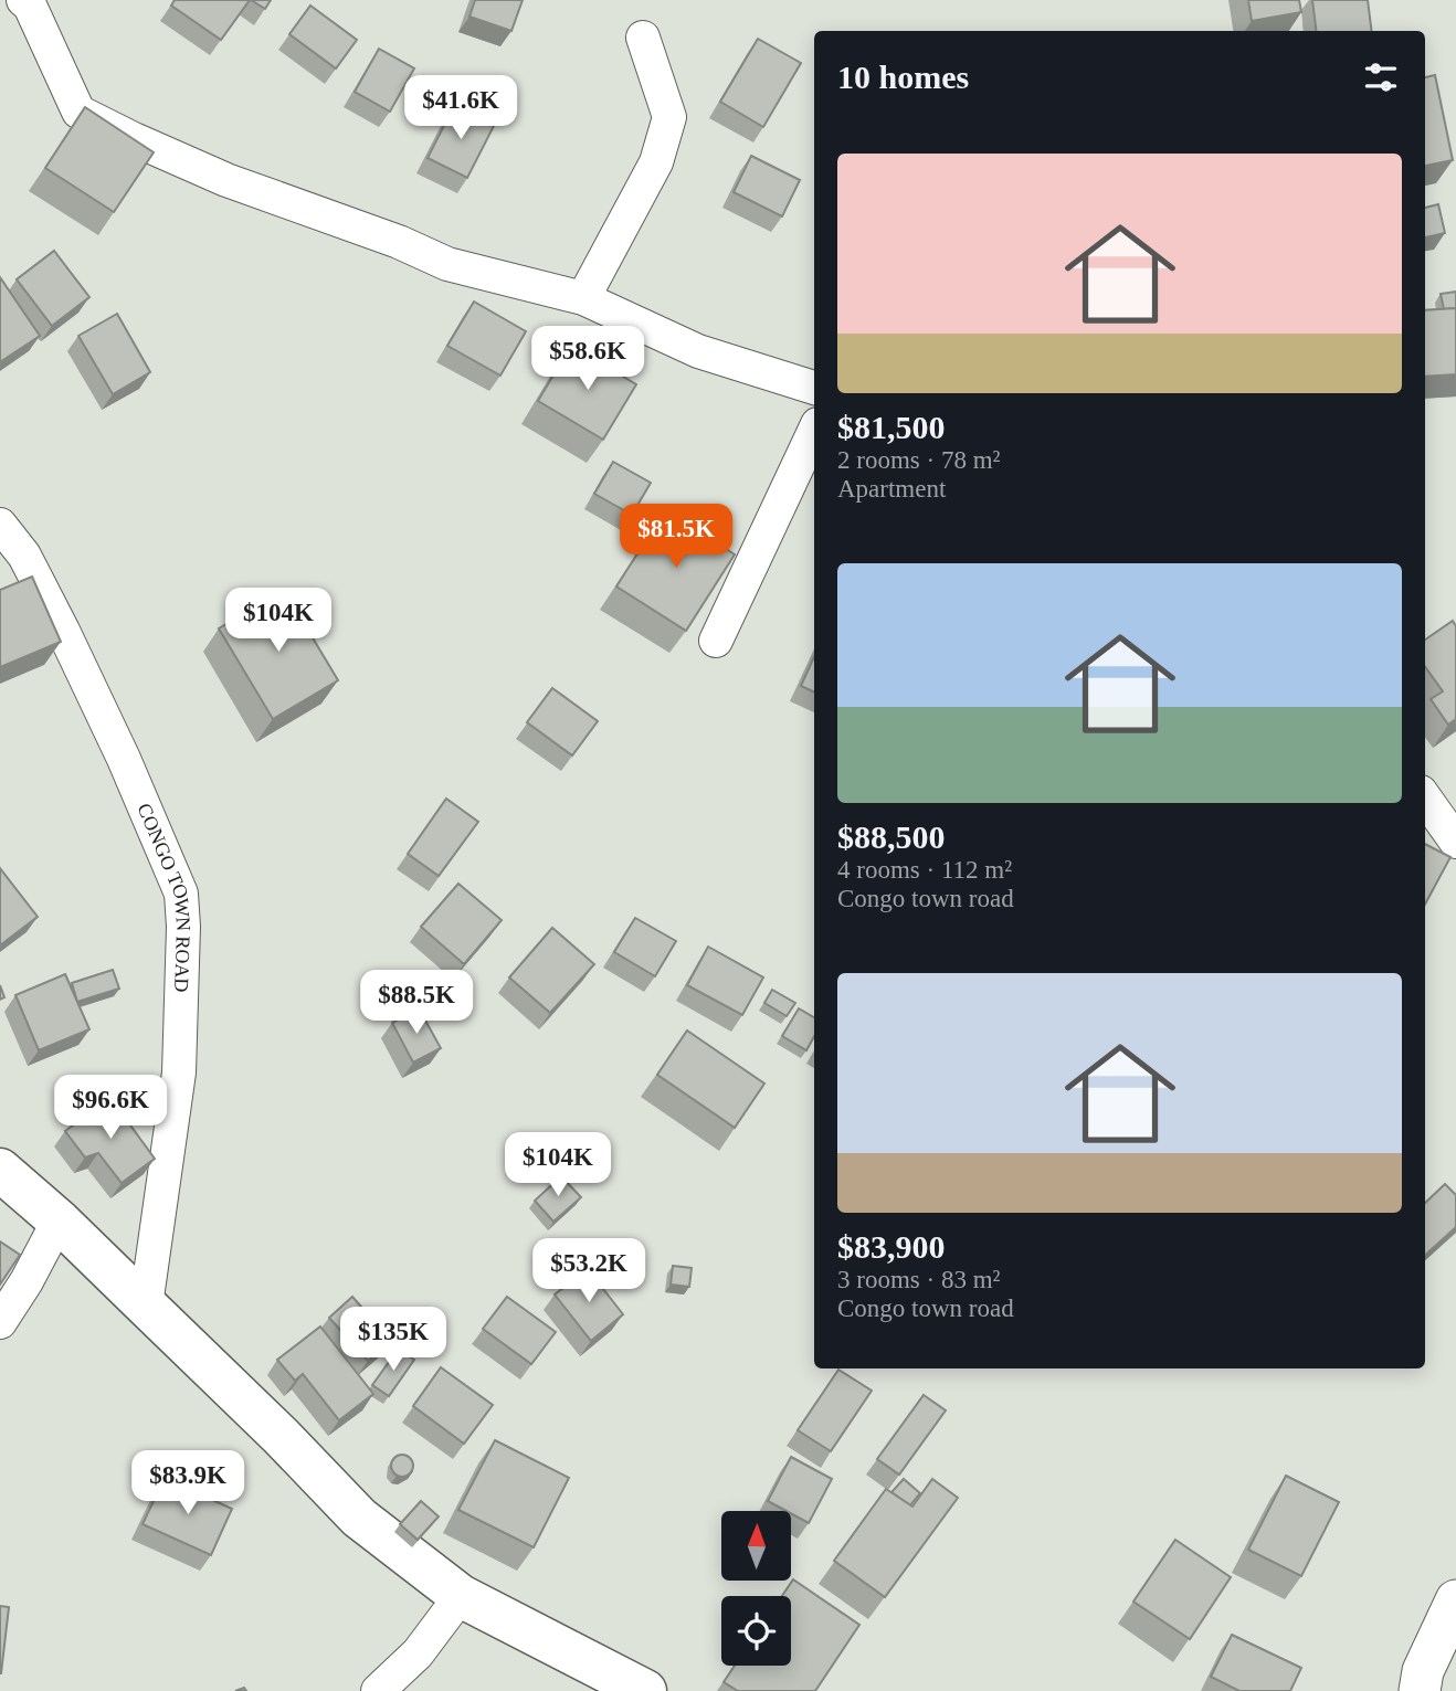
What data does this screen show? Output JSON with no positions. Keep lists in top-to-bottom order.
{
  "streets": {
    "street": ["CONGO TOWN ROAD"]
  },
  "north": "top",
  "page": {
    "heading": "10 homes",
    "price": [
      "$41.6K",
      "$58.6K",
      "$81.5K",
      "$104K",
      "$88.5K",
      "$96.6K",
      "$104K",
      "$53.2K",
      "$135K",
      "$83.9K"
    ],
    "list": [
      {
        "name": "$81,500",
        "note": "2 rooms · 78 m² · Apartment"
      },
      {
        "name": "$88,500",
        "note": "4 rooms · 112 m² · Congo town road"
      },
      {
        "name": "$83,900",
        "note": "3 rooms · 83 m² · Congo town road"
      }
    ]
  }
}
